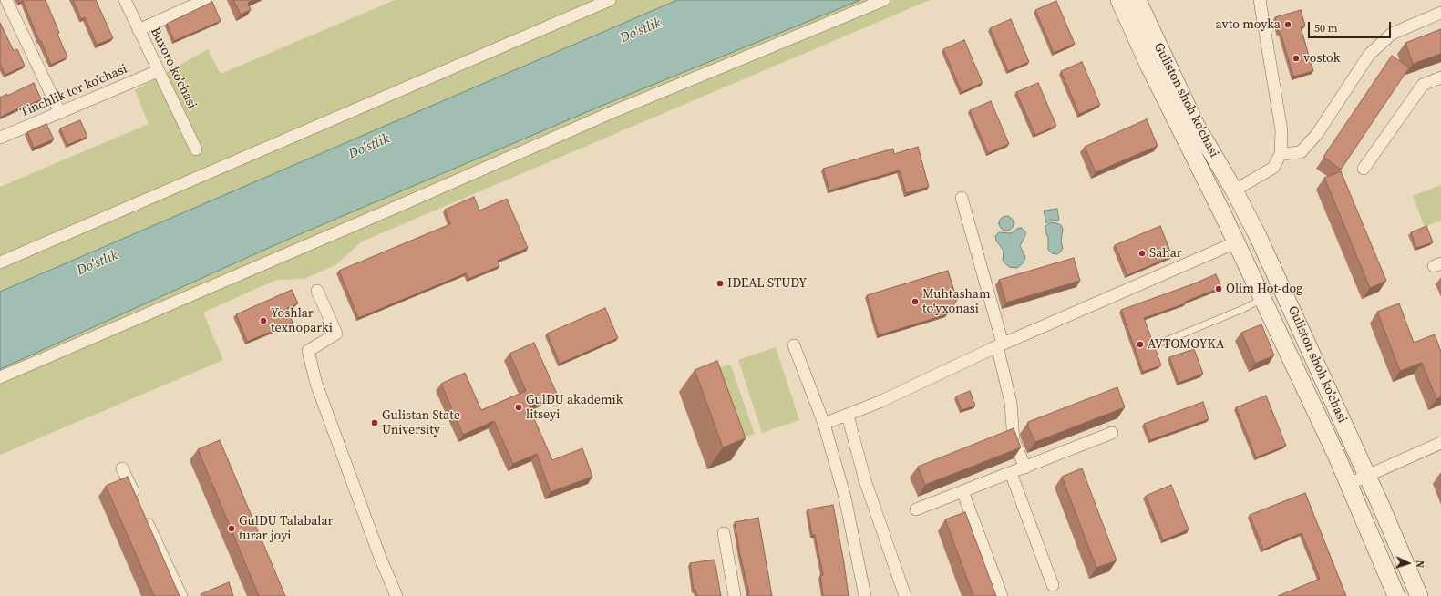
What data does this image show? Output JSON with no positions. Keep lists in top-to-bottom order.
{
  "streets": {
    "main road": ["Guliston shoh ko'chasi"],
    "street": ["Buxoro ko'chasi", "Tinchlik tor ko'chasi"]
  },
  "crossings": [
    ["Buxoro ko'chasi", "Tinchlik tor ko'chasi"]
  ],
  "water": ["Do'stlik"],
  "places": [
    "avto moyka",
    "vostok",
    "Sahar",
    "IDEAL STUDY",
    "Olim Hot-dog",
    "Muhtasham to'yxonasi",
    "Yoshlar texnoparki",
    "AVTOMOYKA",
    "GulDU akademik litseyi",
    "Gulistan State University",
    "GulDU Talabalar turar joyi"
  ],
  "scale_bar": "50 m",
  "north": "right"
}
